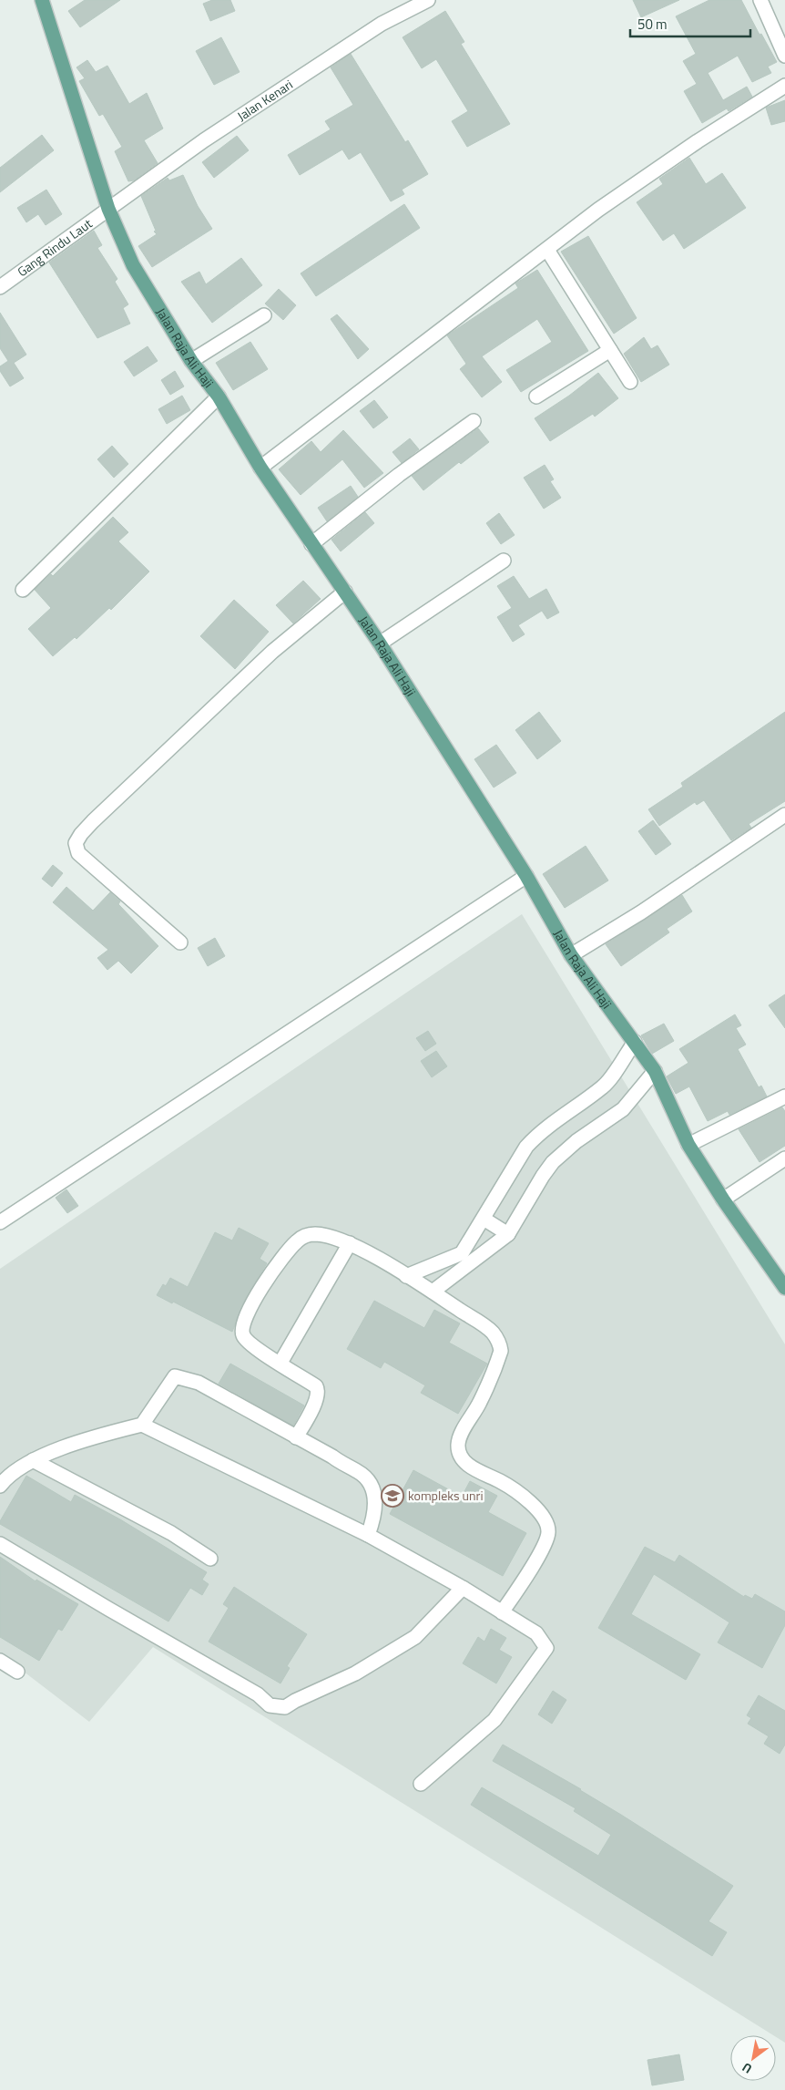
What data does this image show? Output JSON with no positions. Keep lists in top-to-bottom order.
{
  "streets": {
    "main road": ["Jalan Raja Ali Haji"],
    "street": ["Jalan Kenari", "Gang Rindu Laut"]
  },
  "crossings": [
    ["Jalan Kenari", "Gang Rindu Laut"],
    ["Jalan Kenari", "Jalan Raja Ali Haji"],
    ["Gang Rindu Laut", "Jalan Raja Ali Haji"]
  ],
  "places": {
    "school or university": ["kompleks unri"]
  },
  "scale_bar": "50 m",
  "north": "bottom left"
}
